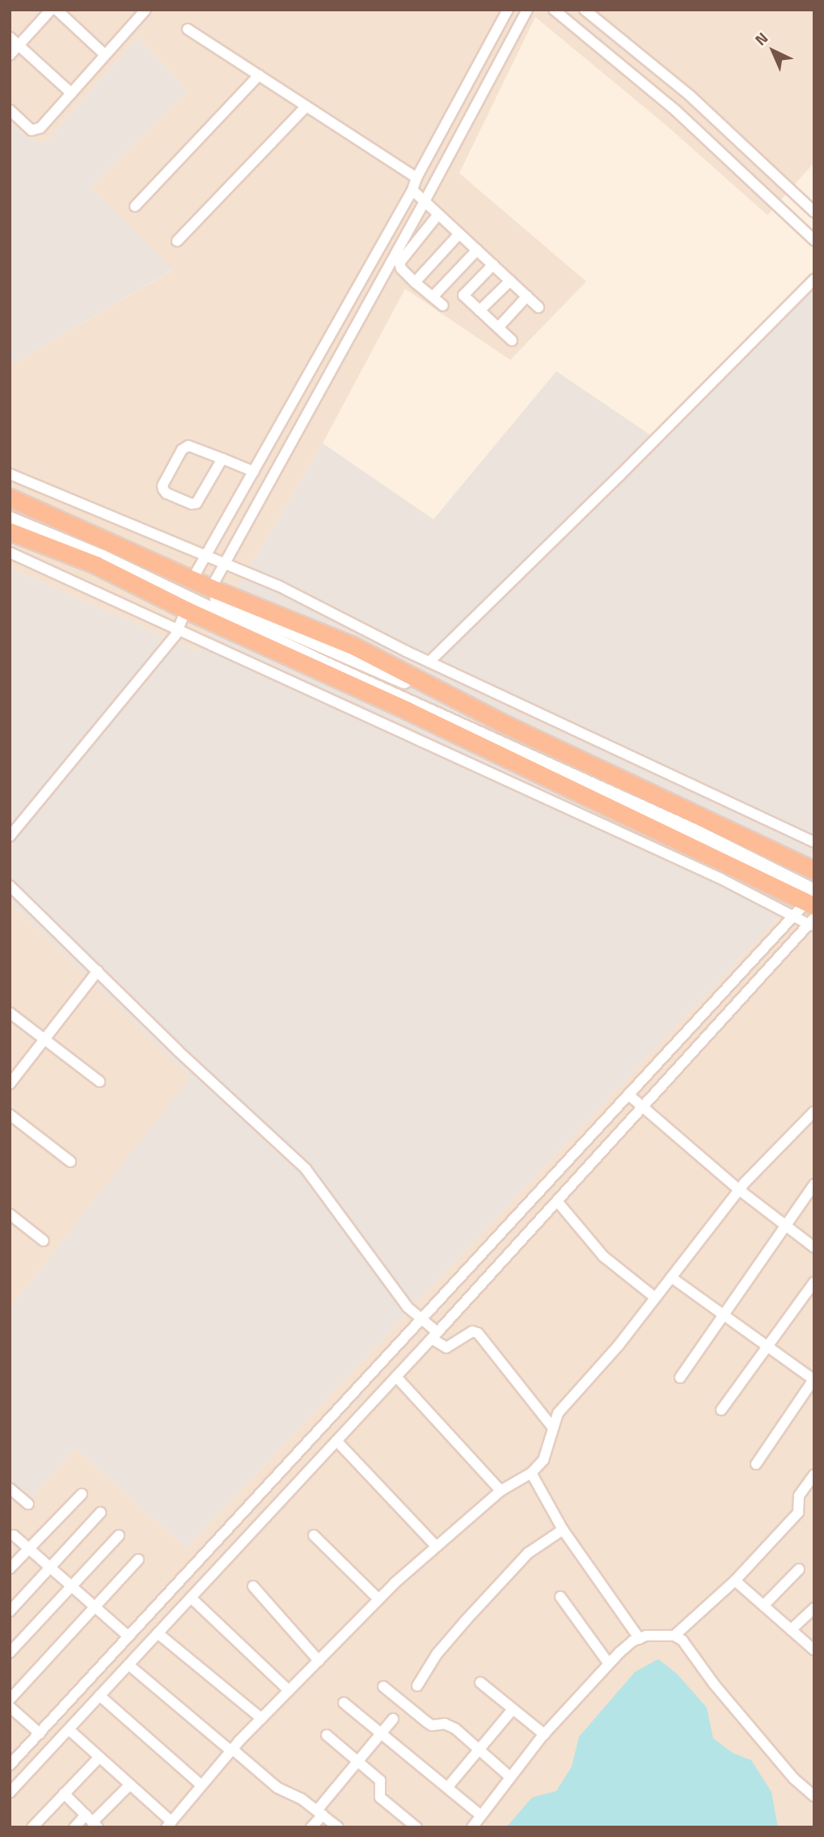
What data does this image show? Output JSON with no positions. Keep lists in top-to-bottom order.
{
  "north": "top left"
}
